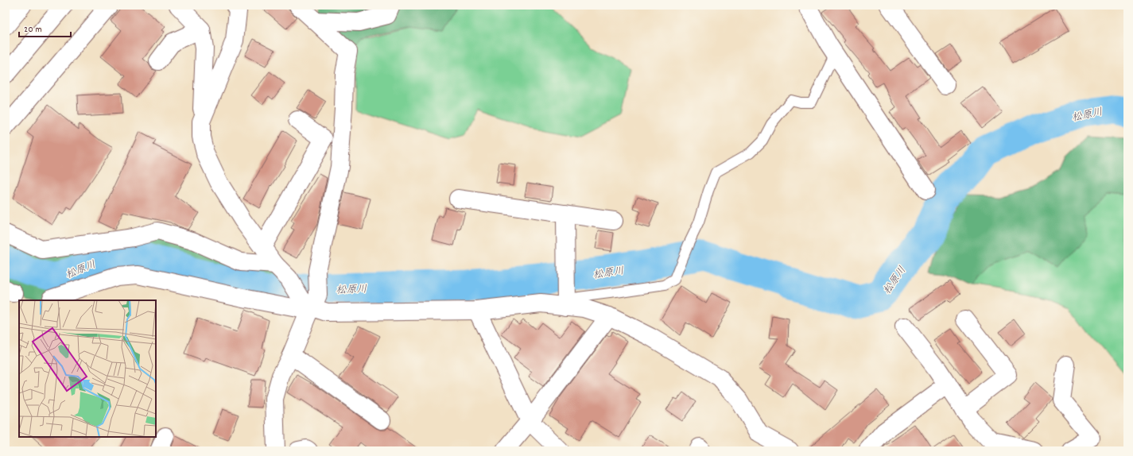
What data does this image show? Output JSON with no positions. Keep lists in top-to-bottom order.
{
  "water": ["松原川"],
  "scale_bar": "20 m"
}
